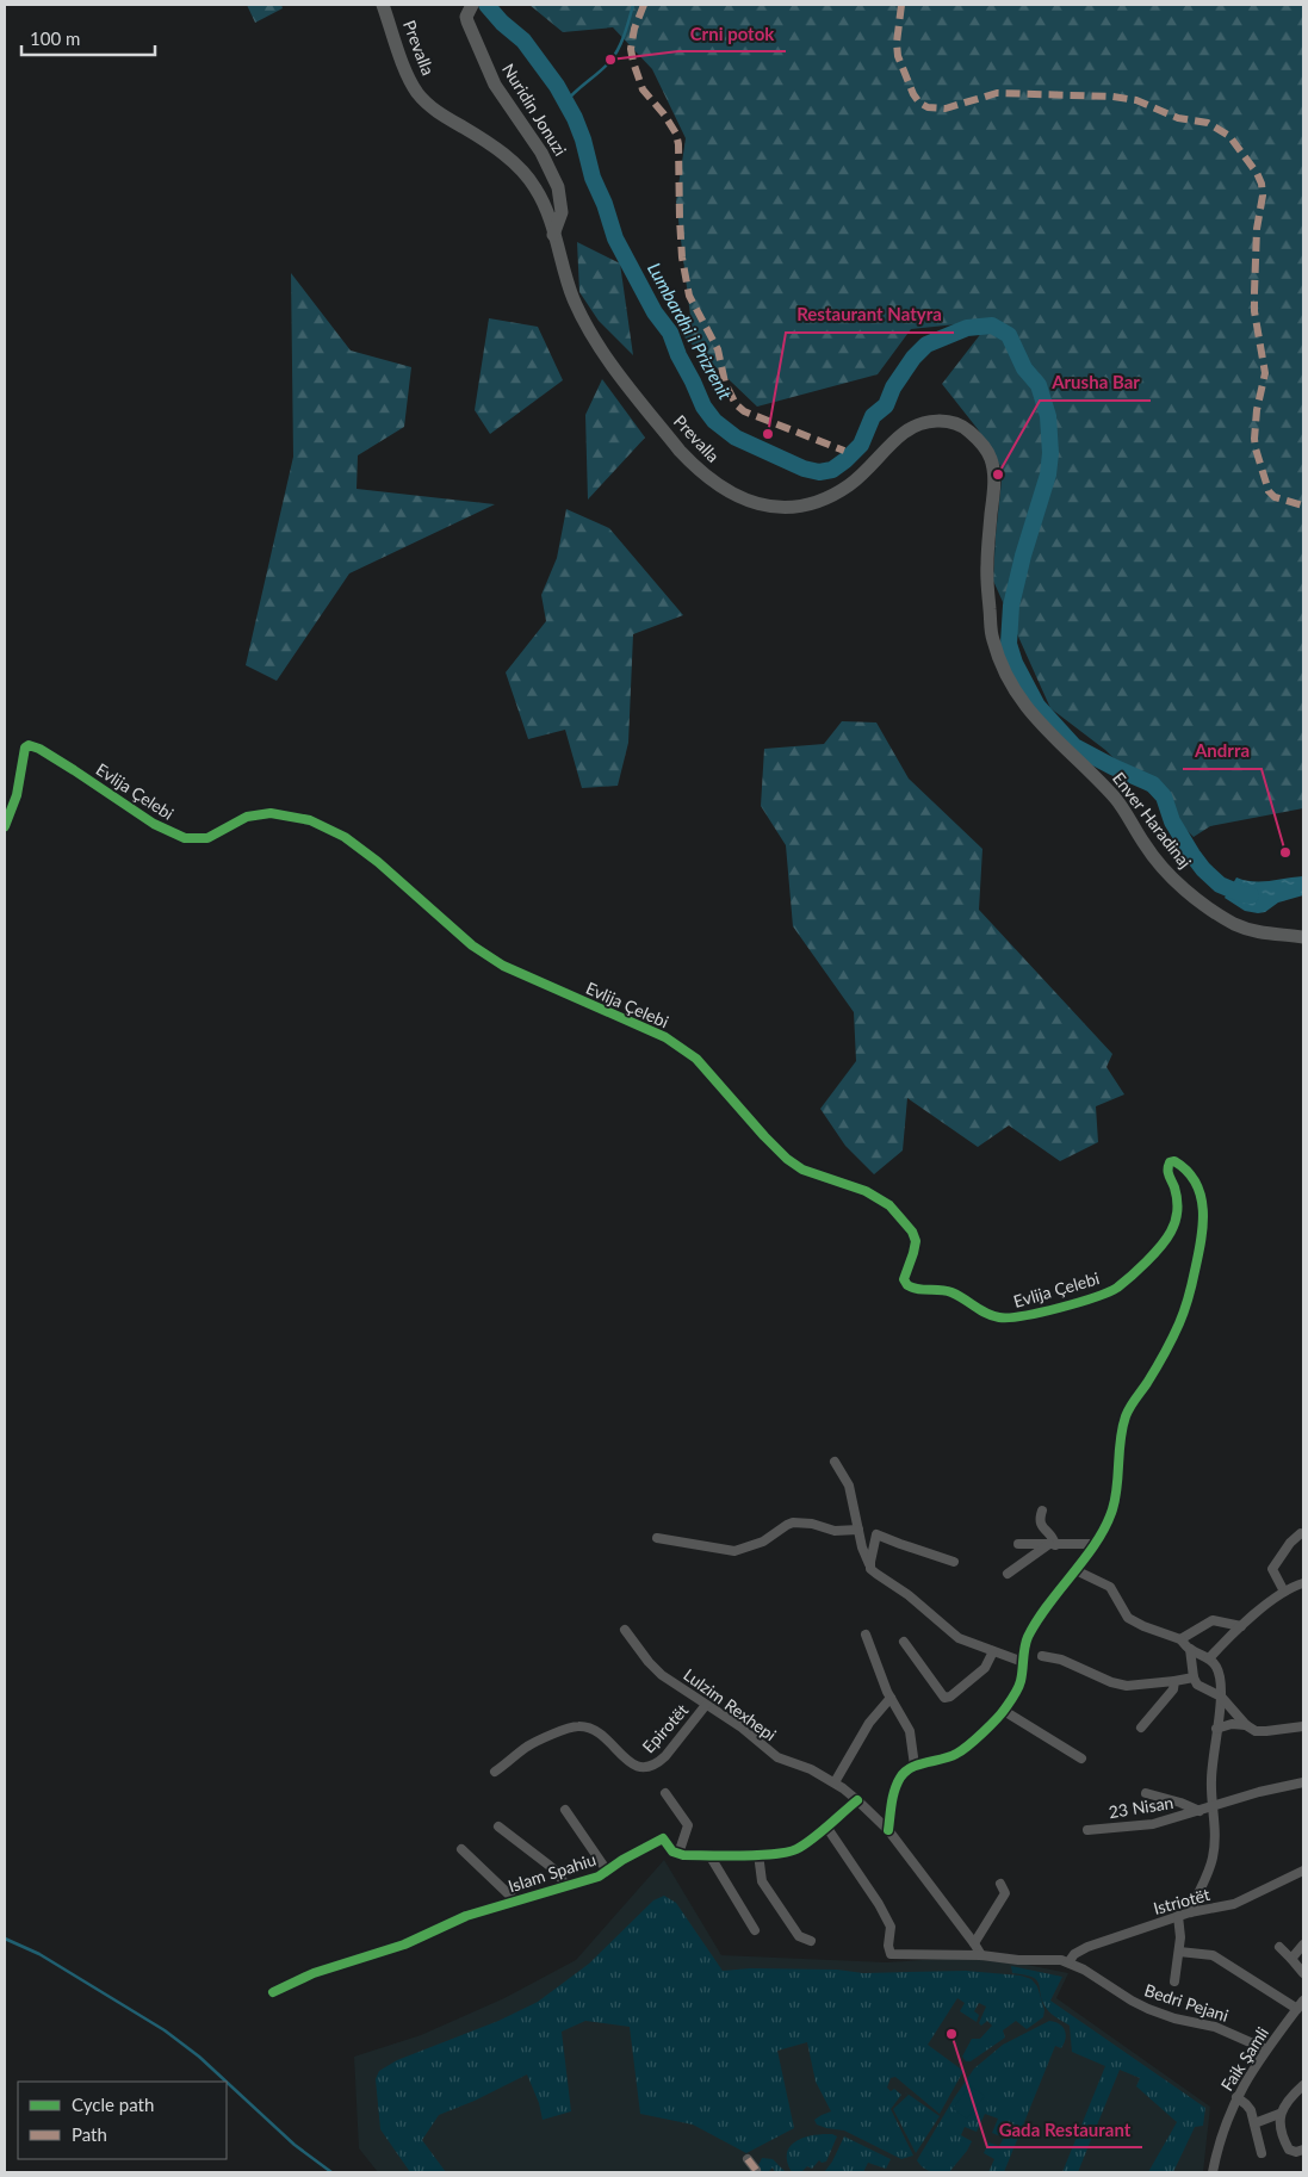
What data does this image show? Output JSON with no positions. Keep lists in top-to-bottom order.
{
  "streets": {
    "main road": ["Prevalla", "Nuridin Jonuzi", "Enver Haradinaj"],
    "street": [
      "Evlija Çelebi",
      "Lulzim Rexhepi",
      "Epirotët",
      "23 Nisan",
      "Islam Spahiu",
      "Istriotët",
      "Bedri Pejani",
      "Faik Şamli"
    ]
  },
  "crossings": [
    ["Prevalla", "Nuridin Jonuzi"],
    ["Prevalla", "Enver Haradinaj"],
    ["Lulzim Rexhepi", "Epirotët"],
    ["Lulzim Rexhepi", "Islam Spahiu"],
    ["Istriotët", "Bedri Pejani"],
    ["Bedri Pejani", "Faik Şamli"]
  ],
  "water": ["Lumbardhi i Prizrenit"],
  "places": [
    "Crni potok",
    "Restaurant Natyra",
    "Arusha Bar",
    "Andrra",
    "Gada Restaurant"
  ],
  "legend": ["Cycle path", "Path"],
  "scale_bar": "100 m"
}
